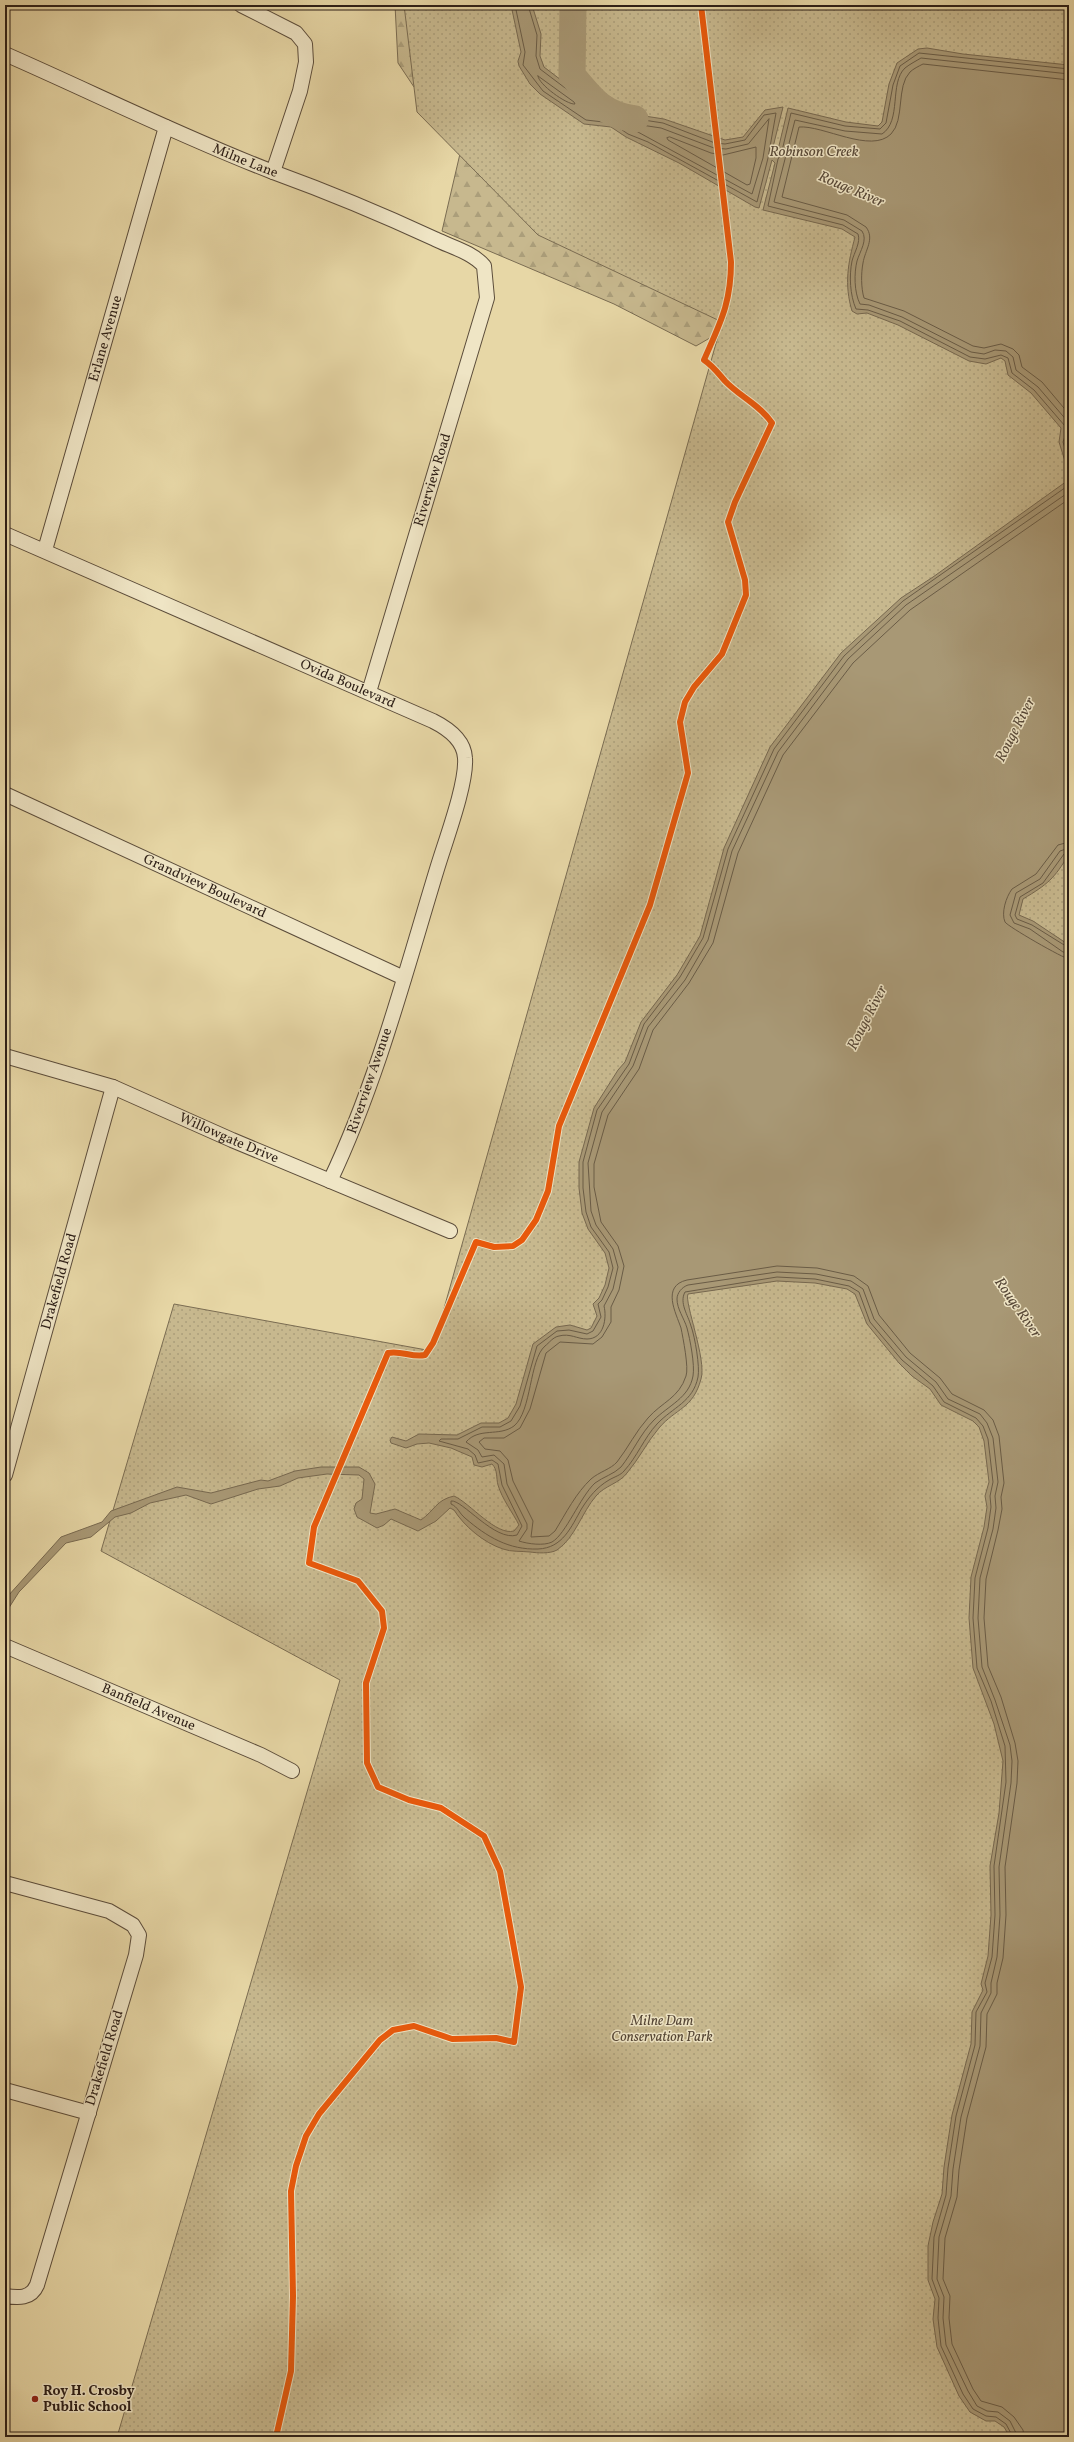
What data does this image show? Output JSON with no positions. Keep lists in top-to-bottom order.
{
  "streets": {
    "street": [
      "Milne Lane",
      "Erlane Avenue",
      "Riverview Road",
      "Ovida Boulevard",
      "Grandview Boulevard",
      "Riverview Avenue",
      "Willowgate Drive",
      "Drakefield Road",
      "Banfield Avenue"
    ]
  },
  "crossings": [
    ["Milne Lane", "Erlane Avenue"],
    ["Milne Lane", "Riverview Road"],
    ["Erlane Avenue", "Ovida Boulevard"],
    ["Riverview Road", "Ovida Boulevard"],
    ["Ovida Boulevard", "Grandview Boulevard"],
    ["Ovida Boulevard", "Riverview Avenue"],
    ["Grandview Boulevard", "Riverview Avenue"],
    ["Riverview Avenue", "Willowgate Drive"],
    ["Willowgate Drive", "Drakefield Road"]
  ],
  "water": ["Robinson Creek", "Rouge River"],
  "parks": ["Milne Dam Conservation Park"],
  "places": ["Roy H. Crosby Public School"]
}
